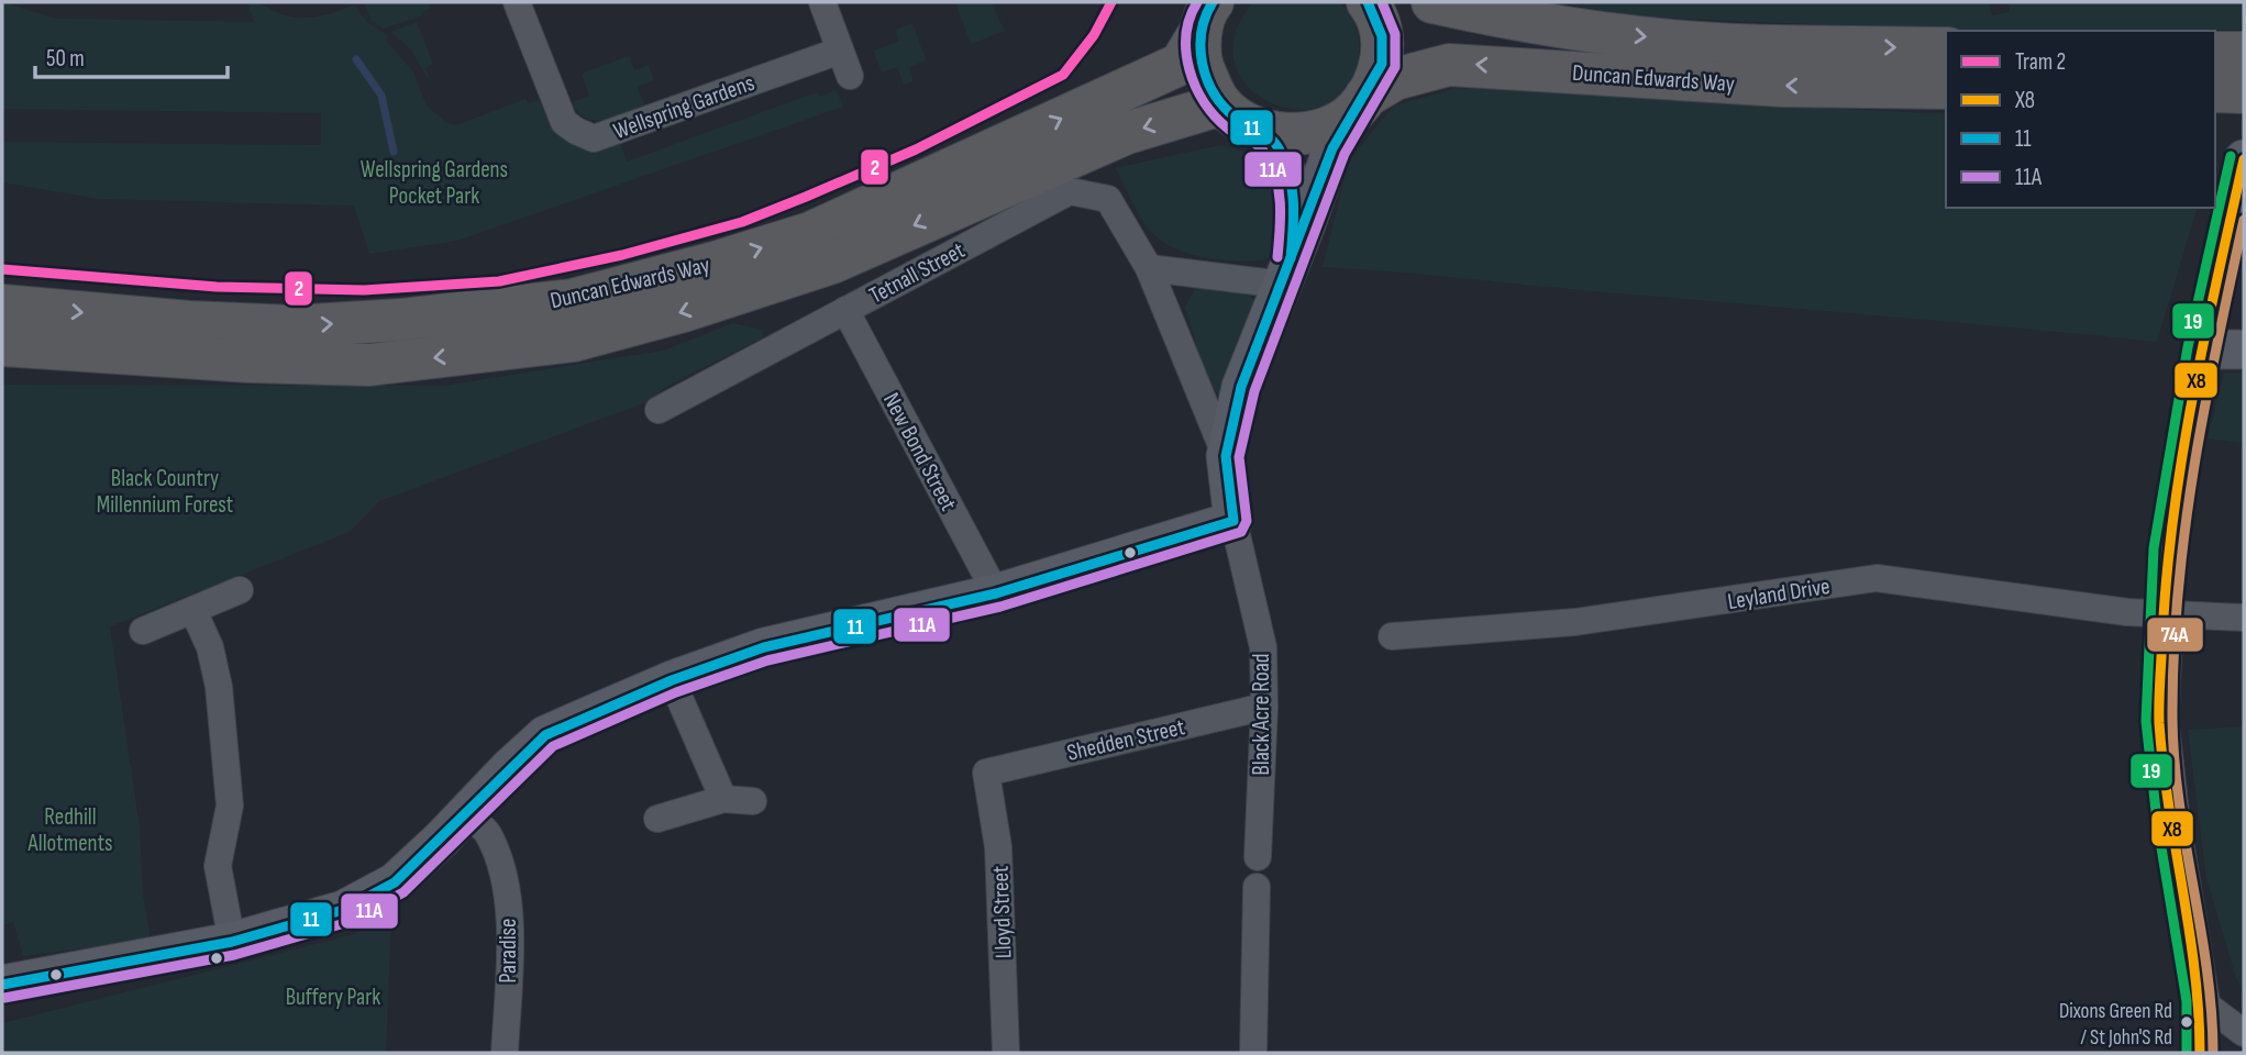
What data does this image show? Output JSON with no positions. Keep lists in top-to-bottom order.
{
  "streets": {
    "highway": ["Duncan Edwards Way"],
    "street": [
      "Wellspring Gardens",
      "Tetnall Street",
      "New Bond Street",
      "Leyland Drive",
      "Black Acre Road",
      "Shedden Street",
      "Lloyd Street",
      "Paradise"
    ]
  },
  "crossings": [
    ["Duncan Edwards Way", "Black Acre Road"],
    ["Tetnall Street", "New Bond Street"],
    ["Tetnall Street", "Black Acre Road"],
    ["Black Acre Road", "Shedden Street"],
    ["Shedden Street", "Lloyd Street"]
  ],
  "parks": [
    "Wellspring Gardens Pocket Park",
    "Black Country Millennium Forest",
    "Redhill Allotments",
    "Buffery Park"
  ],
  "places": ["Dixons Green Rd / St John'S Rd"],
  "lines": [
    "tram line 2",
    "transit line 11",
    "transit line 11A",
    "transit line 19",
    "transit line X8",
    "transit line 74A"
  ],
  "legend": [
    "Tram 2",
    "X8",
    "11",
    "11A"
  ],
  "scale_bar": "50 m"
}
